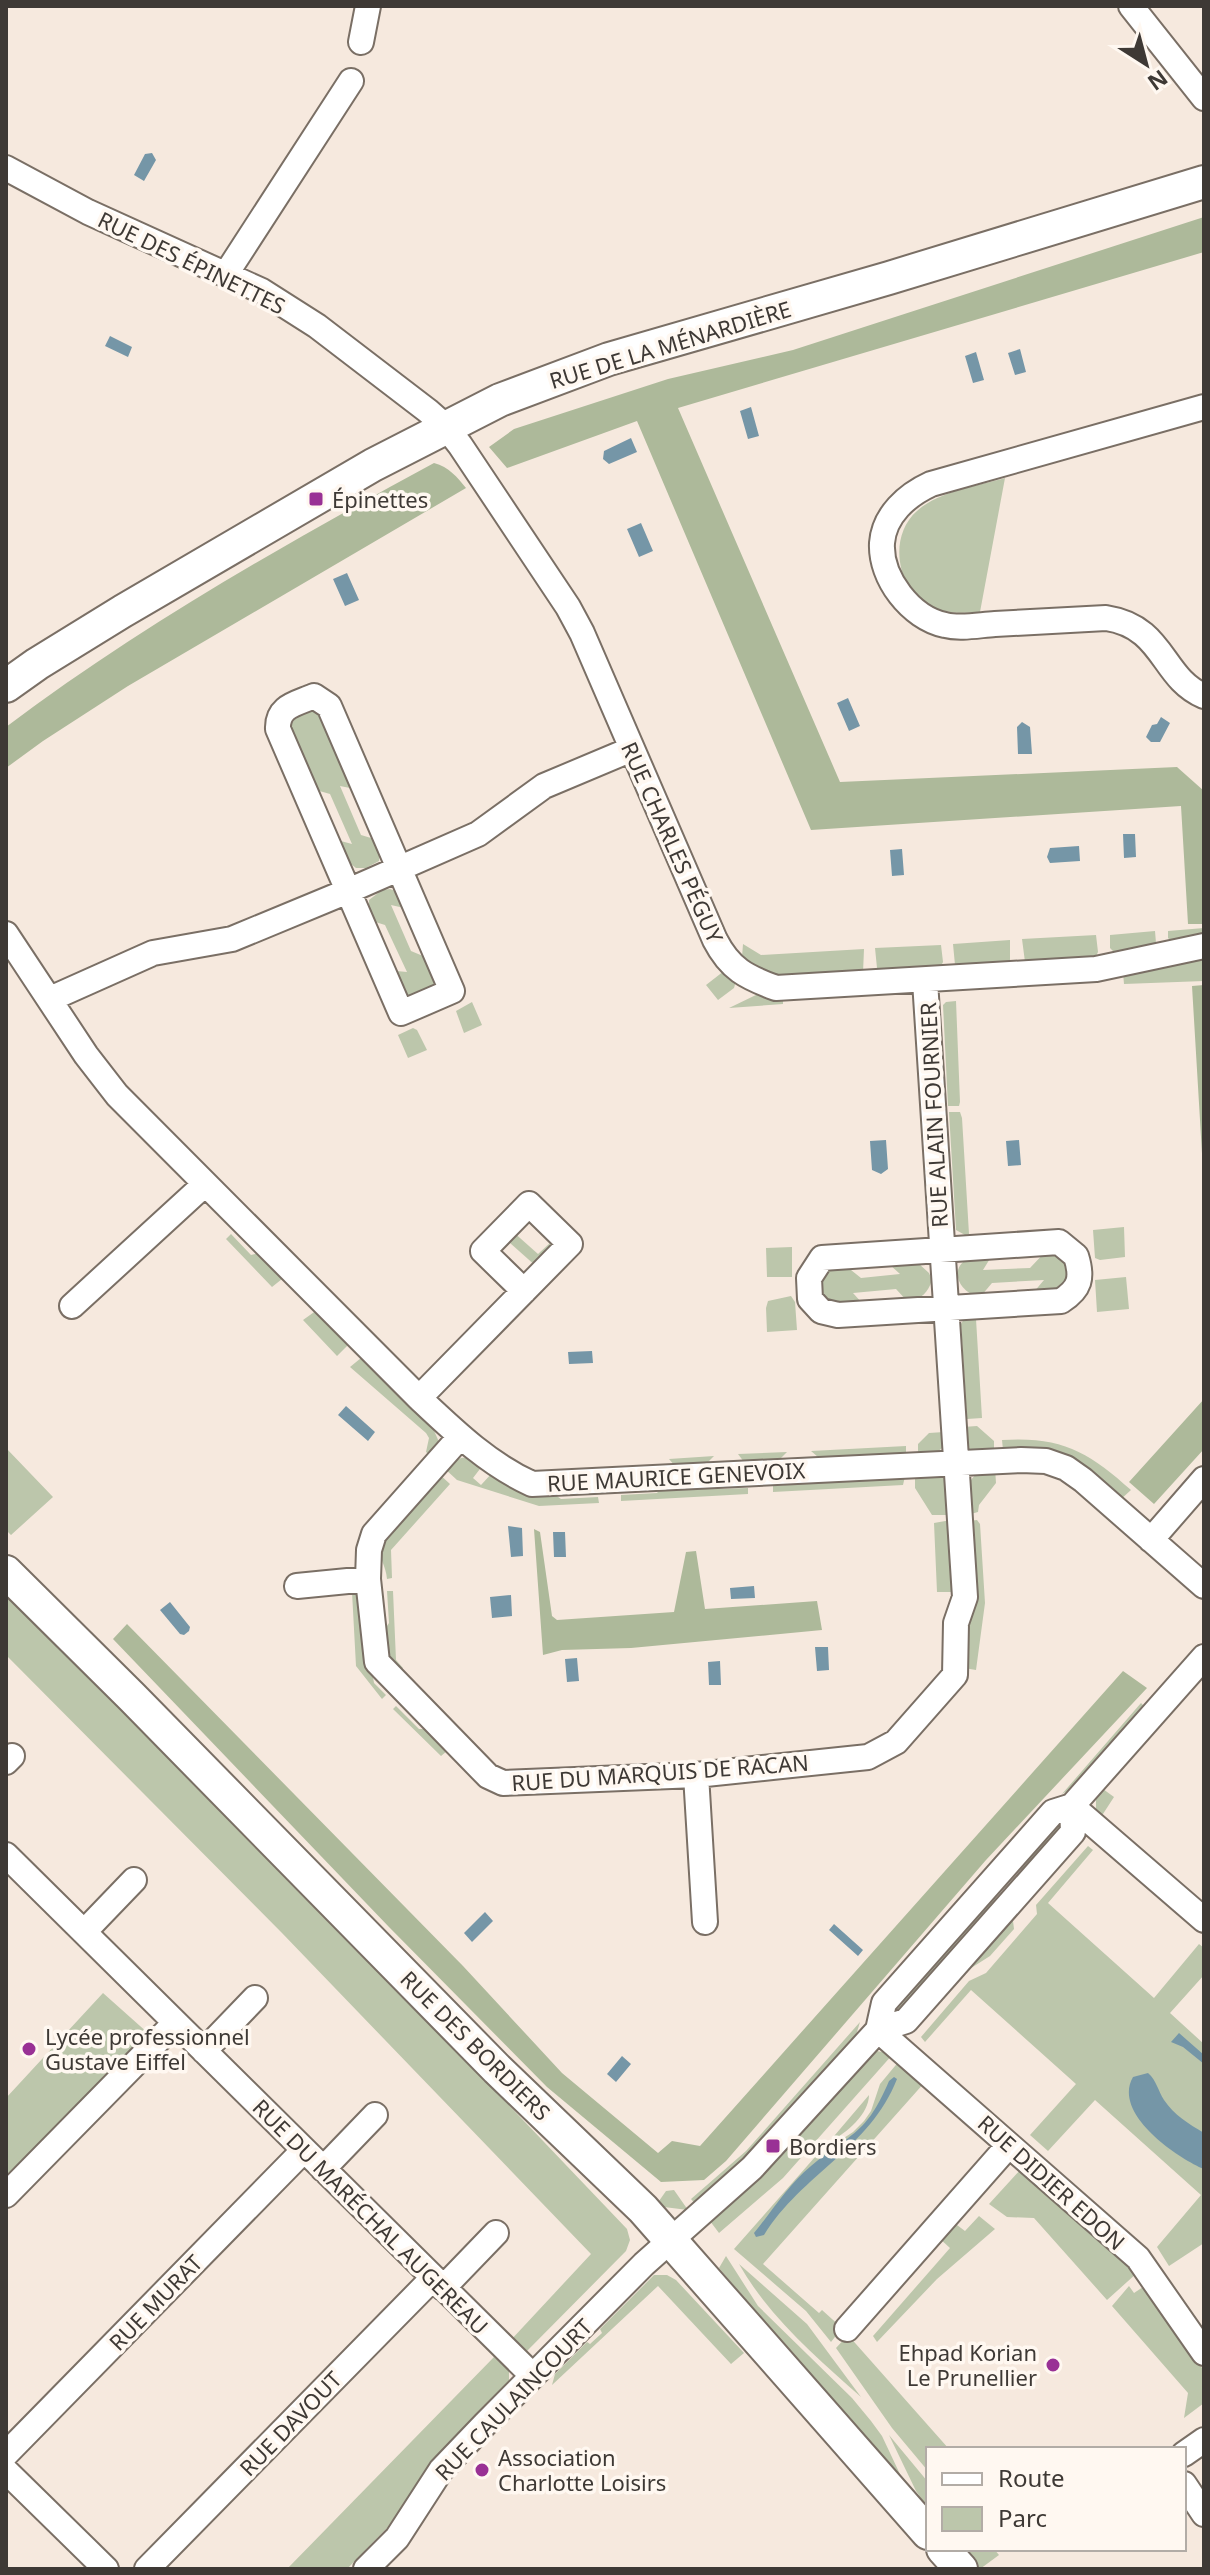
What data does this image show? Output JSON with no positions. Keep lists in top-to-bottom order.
{
  "streets": {
    "street": [
      "RUE DES ÉPINETTES",
      "RUE DE LA MÉNARDIÈRE",
      "RUE CHARLES PÉGUY",
      "RUE ALAIN FOURNIER",
      "RUE MAURICE GENEVOIX",
      "RUE DU MARQUIS DE RACAN",
      "RUE DES BORDIERS",
      "RUE DIDIER EDON",
      "RUE DU MARÉCHAL AUGEREAU",
      "RUE MURAT",
      "RUE CAULAINCOURT",
      "RUE DAVOUT"
    ]
  },
  "crossings": [
    ["RUE DES ÉPINETTES", "RUE DE LA MÉNARDIÈRE"],
    ["RUE DES ÉPINETTES", "RUE CHARLES PÉGUY"],
    ["RUE DE LA MÉNARDIÈRE", "RUE CHARLES PÉGUY"],
    ["RUE CHARLES PÉGUY", "RUE ALAIN FOURNIER"],
    ["RUE ALAIN FOURNIER", "RUE MAURICE GENEVOIX"],
    ["RUE ALAIN FOURNIER", "RUE DU MARQUIS DE RACAN"],
    ["RUE MAURICE GENEVOIX", "RUE DU MARQUIS DE RACAN"],
    ["RUE DES BORDIERS", "RUE CAULAINCOURT"],
    ["RUE DIDIER EDON", "RUE CAULAINCOURT"],
    ["RUE DU MARÉCHAL AUGEREAU", "RUE MURAT"],
    ["RUE DU MARÉCHAL AUGEREAU", "RUE CAULAINCOURT"],
    ["RUE DU MARÉCHAL AUGEREAU", "RUE DAVOUT"]
  ],
  "places": {
    "transit": ["Épinettes", "Bordiers"],
    "other": ["Lycée professionnel Gustave Eiffel", "Ehpad Korian Le Prunellier", "Association Charlotte Loisirs"]
  },
  "legend": ["Route", "Parc"],
  "north": "bottom right"
}
